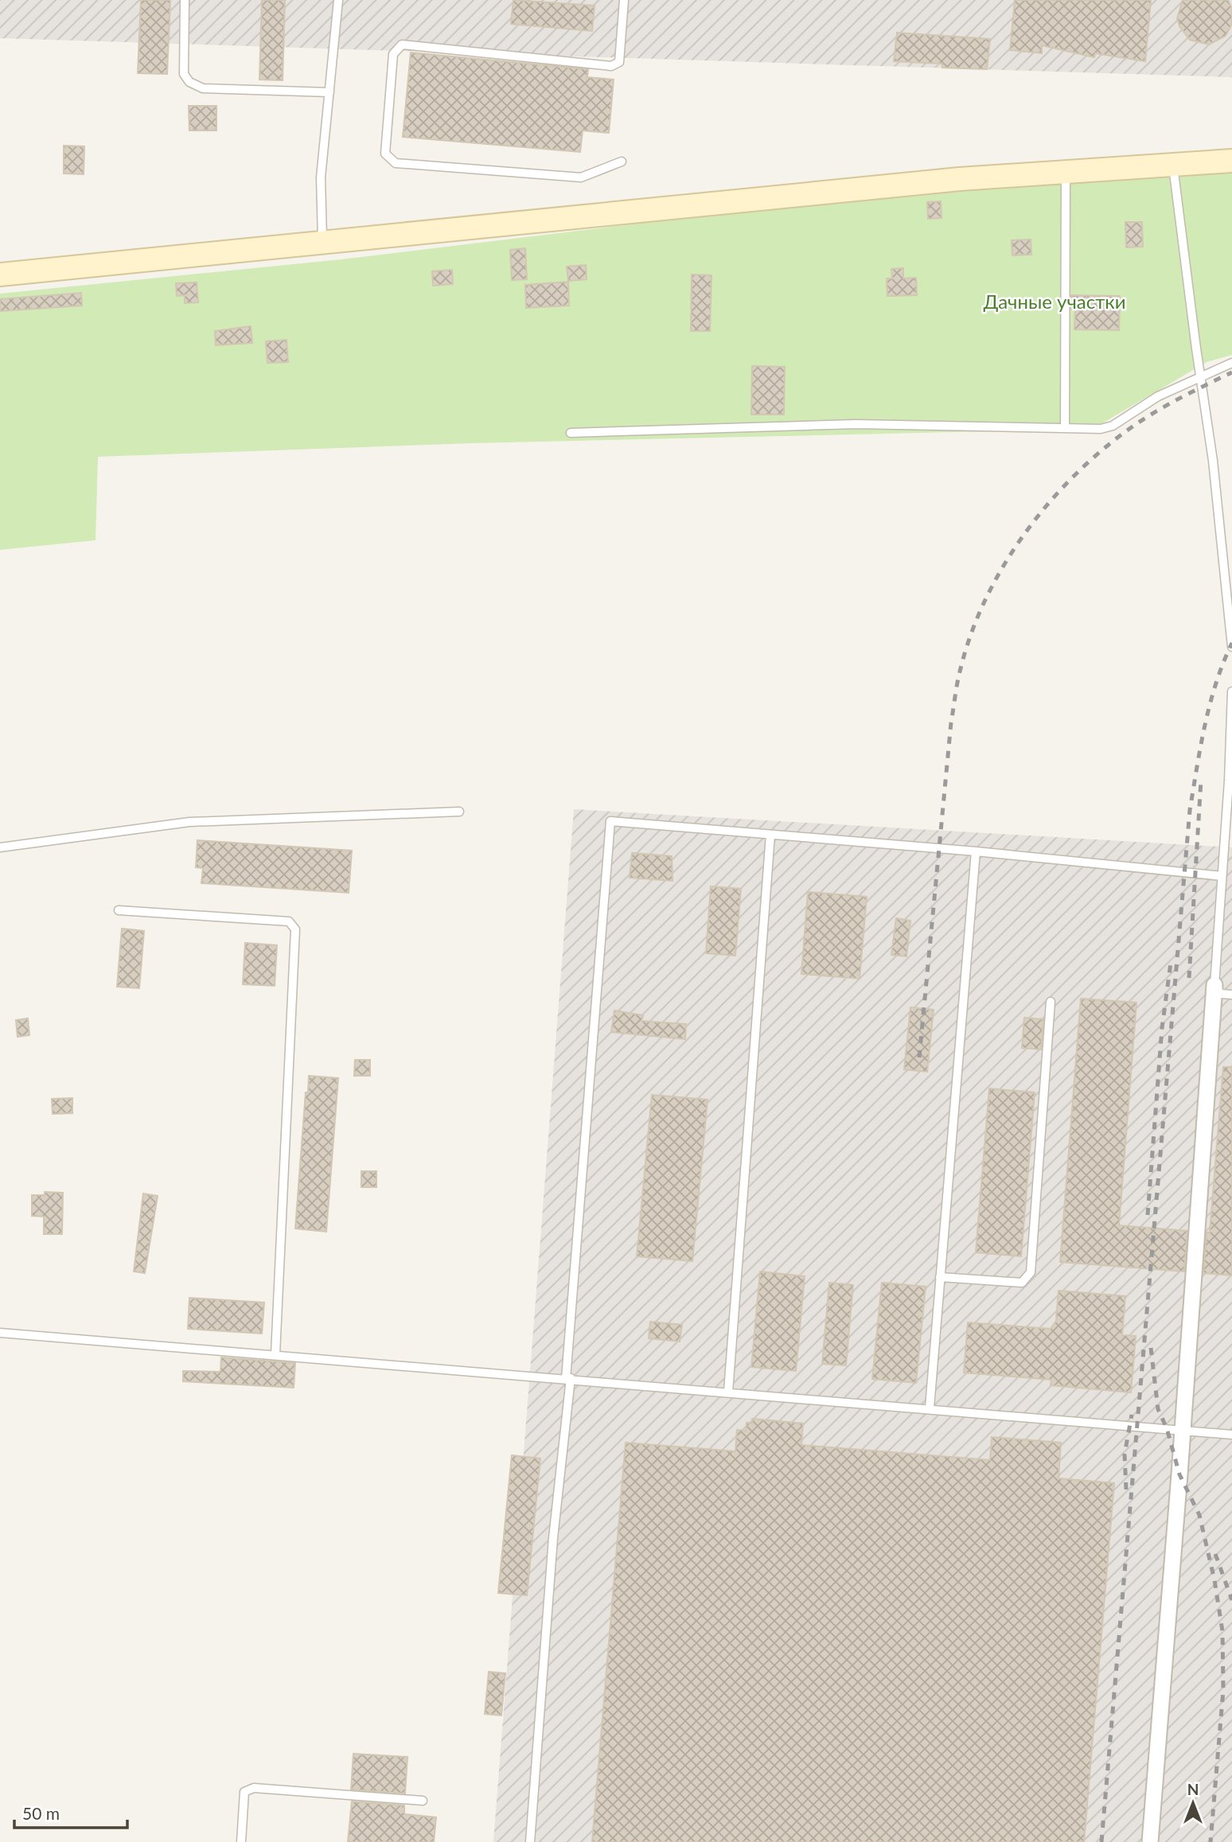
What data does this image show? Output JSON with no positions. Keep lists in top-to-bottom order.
{
  "parks": ["Дачные участки"],
  "scale_bar": "50 m",
  "north": "top"
}
